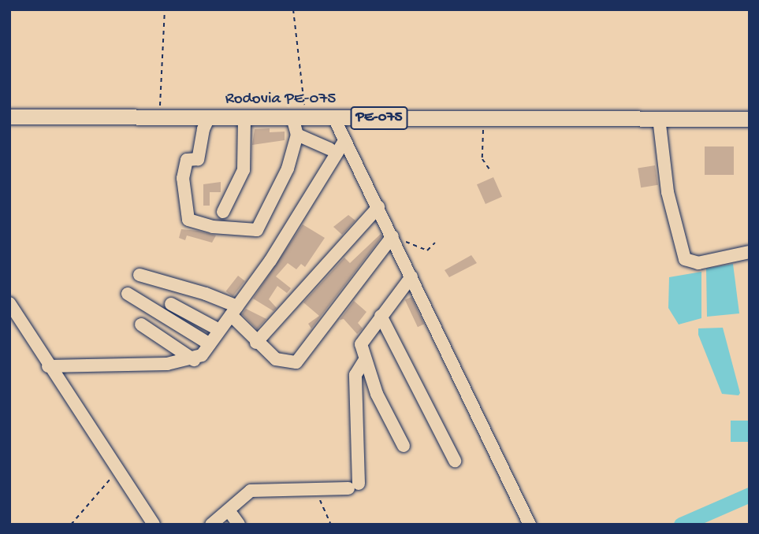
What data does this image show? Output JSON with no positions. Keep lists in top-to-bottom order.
{
  "streets": {
    "main road": ["Rodovia PE-075", "PE-075"]
  }
}
